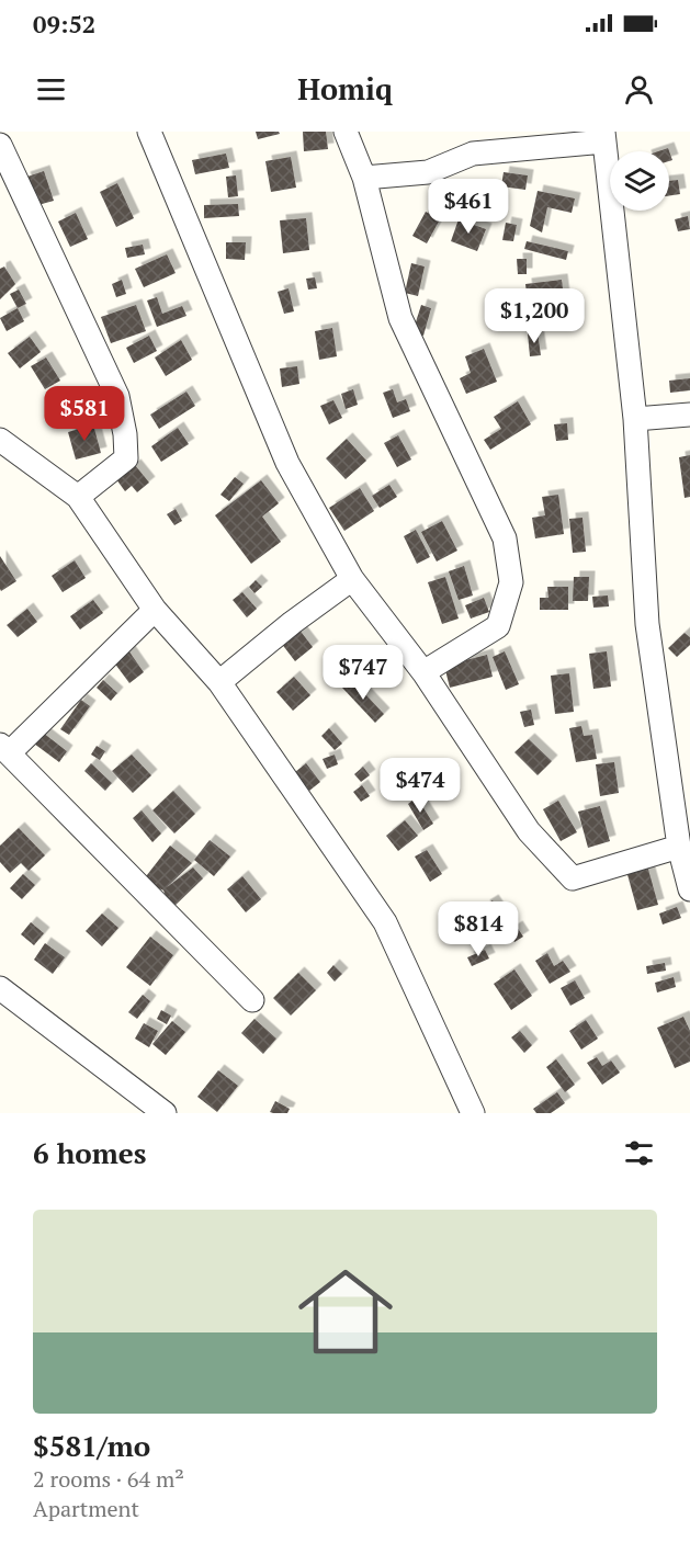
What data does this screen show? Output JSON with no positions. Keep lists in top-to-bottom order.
{
  "page": {
    "status": "09:52",
    "header": "Homiq",
    "price": [
      "$461",
      "$1,200",
      "$581",
      "$747",
      "$474",
      "$814"
    ],
    "heading": "6 homes",
    "list": [
      {
        "name": "$581/mo",
        "note": "2 rooms · 64 m² · Apartment"
      }
    ]
  }
}
